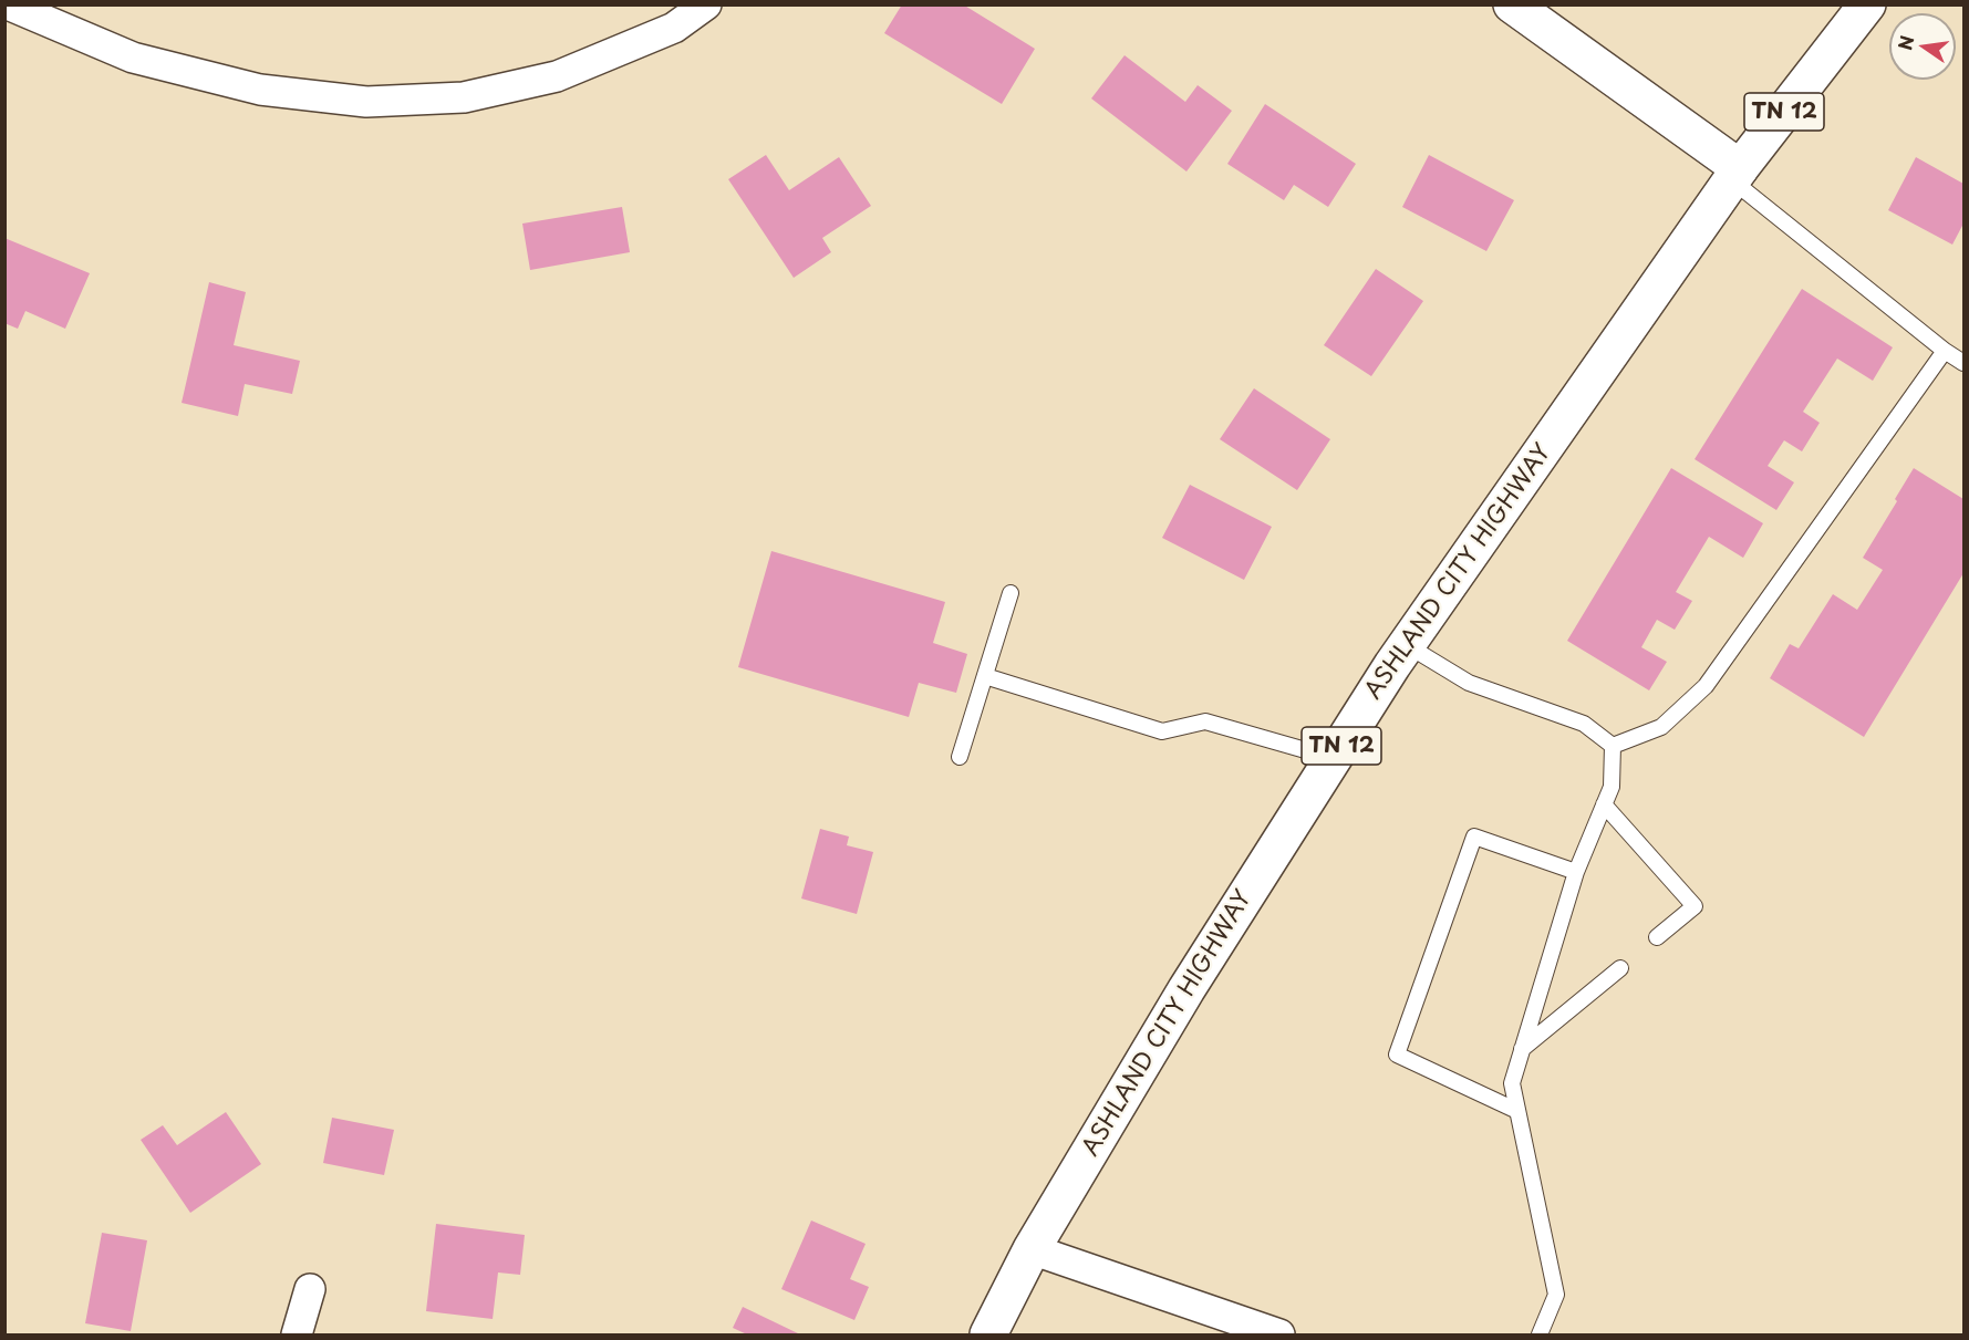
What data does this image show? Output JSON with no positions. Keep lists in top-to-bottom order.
{
  "streets": {
    "main road": ["TN 12", "ASHLAND CITY HIGHWAY"]
  },
  "north": "left"
}
